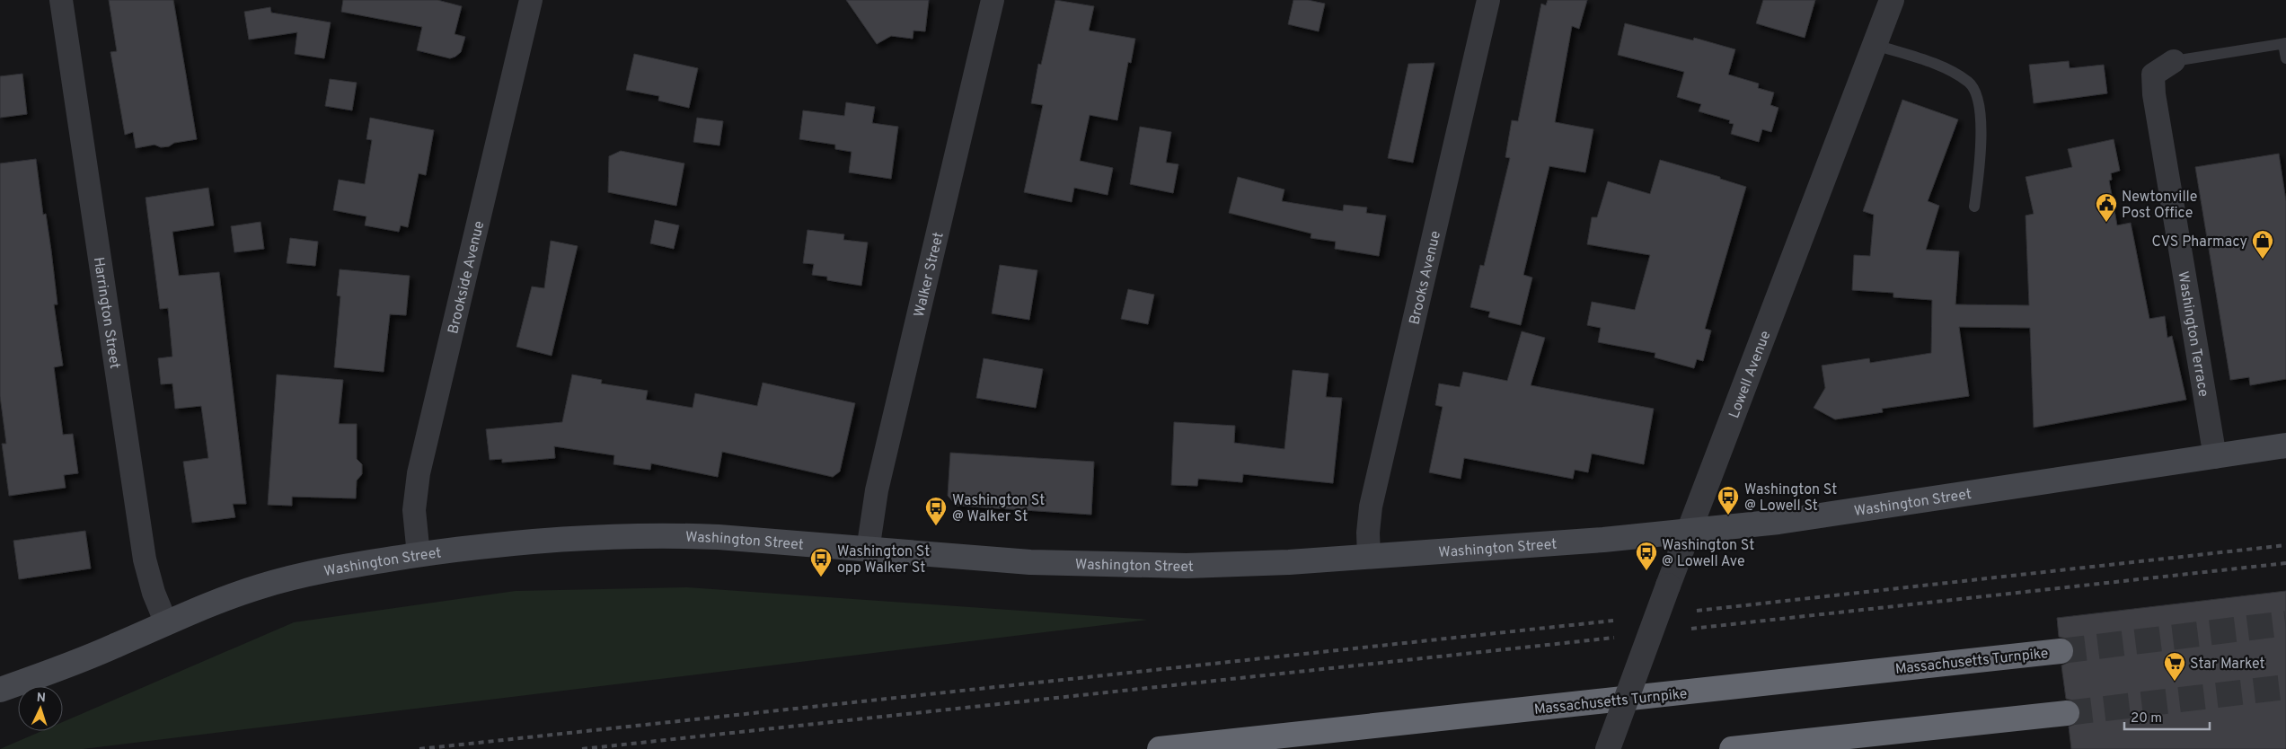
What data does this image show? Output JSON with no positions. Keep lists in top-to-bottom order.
{
  "streets": {
    "highway": ["Massachusetts Turnpike"],
    "main road": ["Washington Street"],
    "street": [
      "Walker Street",
      "Brookside Avenue",
      "Brooks Avenue",
      "Harrington Street",
      "Washington Terrace",
      "Lowell Avenue"
    ]
  },
  "crossings": [
    ["Walker Street", "Washington Street"],
    ["Brookside Avenue", "Washington Street"],
    ["Brooks Avenue", "Washington Street"],
    ["Harrington Street", "Washington Street"],
    ["Washington Terrace", "Washington Street"],
    ["Lowell Avenue", "Washington Street"]
  ],
  "places": {
    "public building": ["Newtonville Post Office"],
    "shop": ["CVS Pharmacy"],
    "bus stop": [
      "Washington St @ Lowell St",
      "Washington St @ Walker St",
      "Washington St @ Lowell Ave",
      "Washington St opp Walker St"
    ],
    "supermarket": ["Star Market"]
  },
  "scale_bar": "20 m",
  "north": "top"
}
